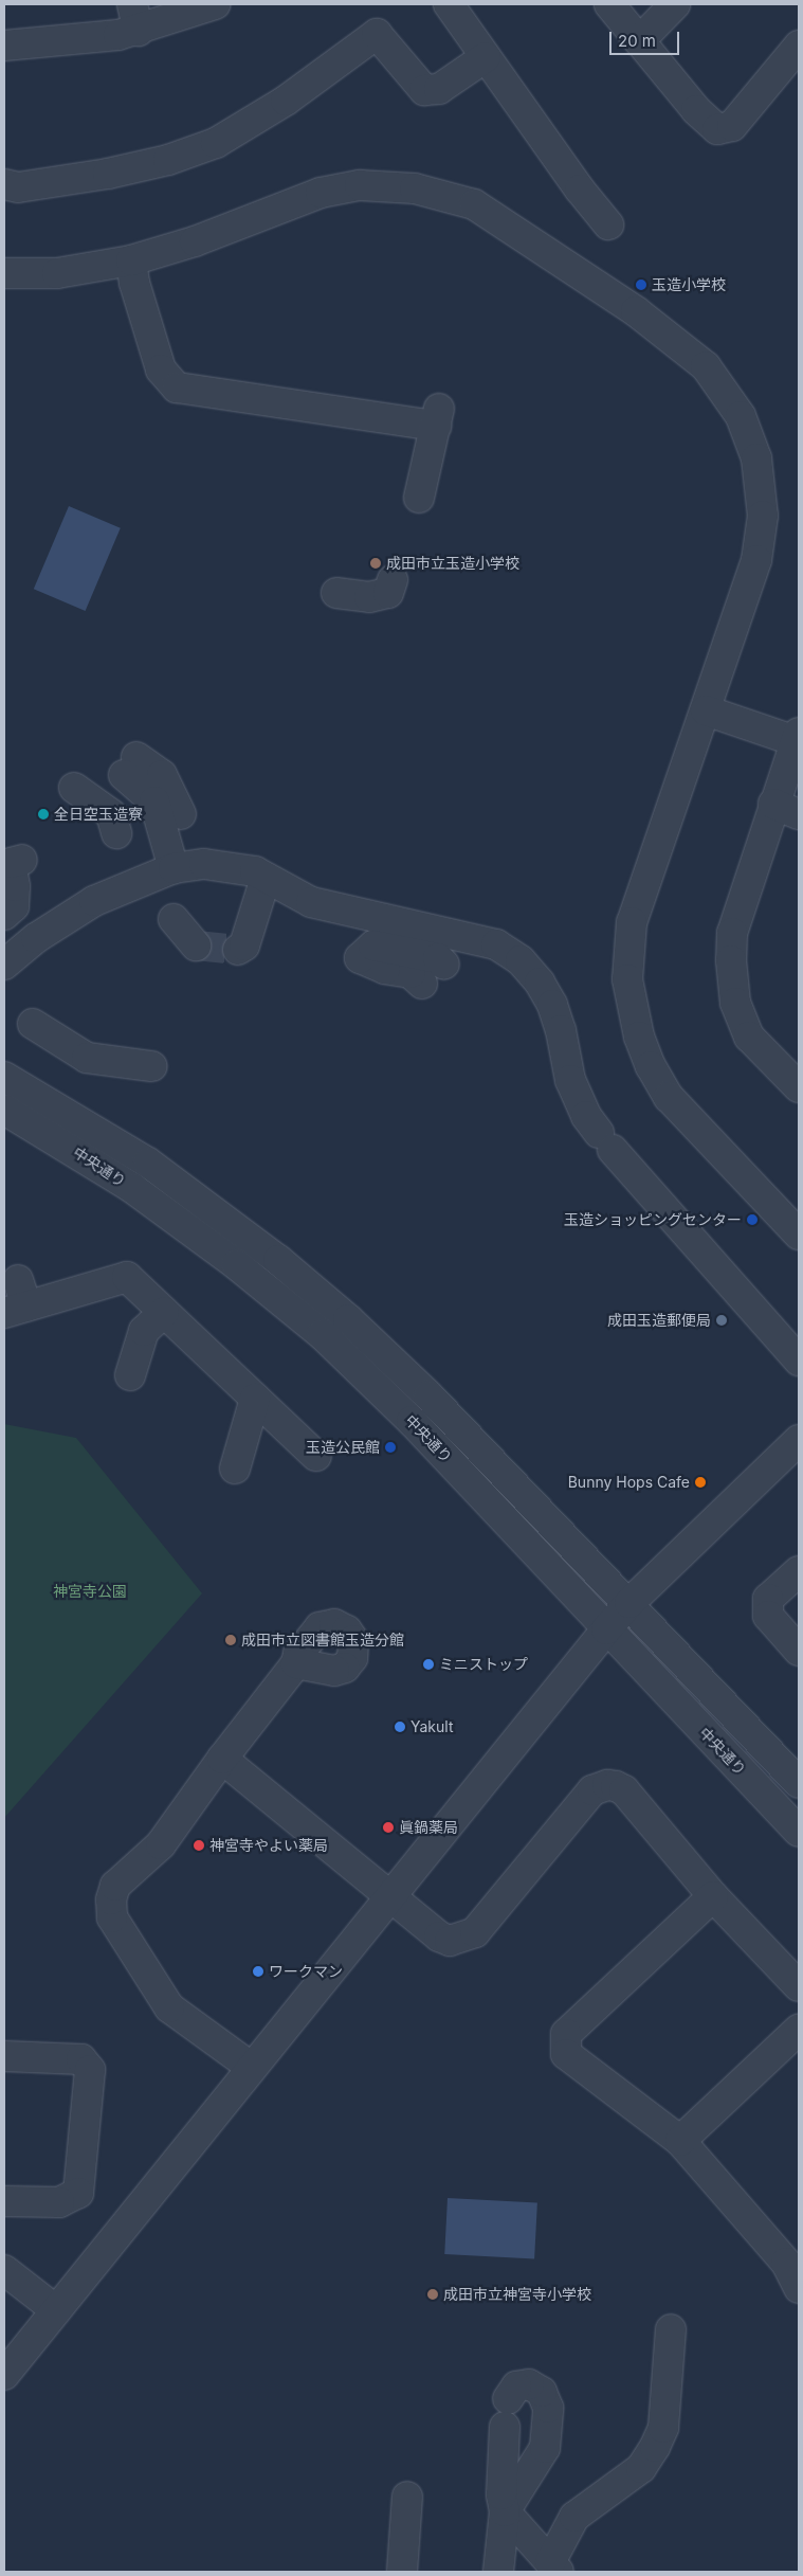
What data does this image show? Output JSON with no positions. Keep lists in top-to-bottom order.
{
  "streets": {
    "street": ["中央通り"]
  },
  "parks": ["神宮寺公園"],
  "places": [
    "玉造小学校",
    "成田市立玉造小学校",
    "全日空玉造寮",
    "玉造ショッピングセンター",
    "成田玉造郵便局",
    "玉造公民館",
    "Bunny Hops Cafe",
    "成田市立図書館玉造分館",
    "ミニストップ",
    "Yakult",
    "眞鍋薬局",
    "神宮寺やよい薬局",
    "ワークマン",
    "成田市立神宮寺小学校"
  ],
  "scale_bar": "20 m"
}
